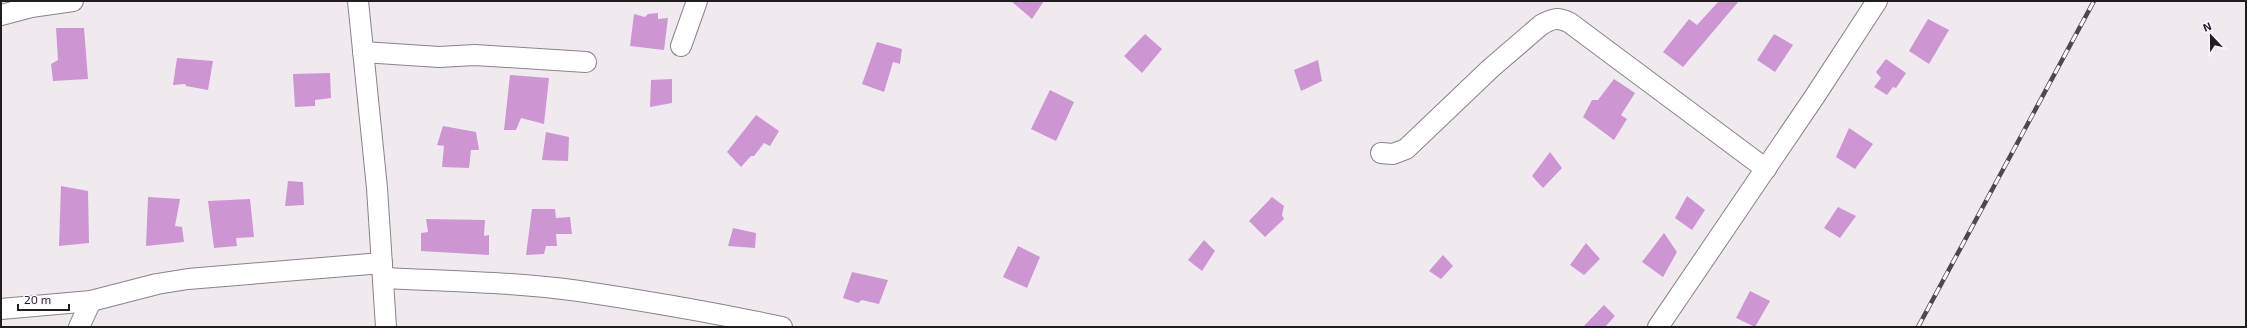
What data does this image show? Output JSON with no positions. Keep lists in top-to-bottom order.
{
  "scale_bar": "20 m",
  "north": "top"
}
